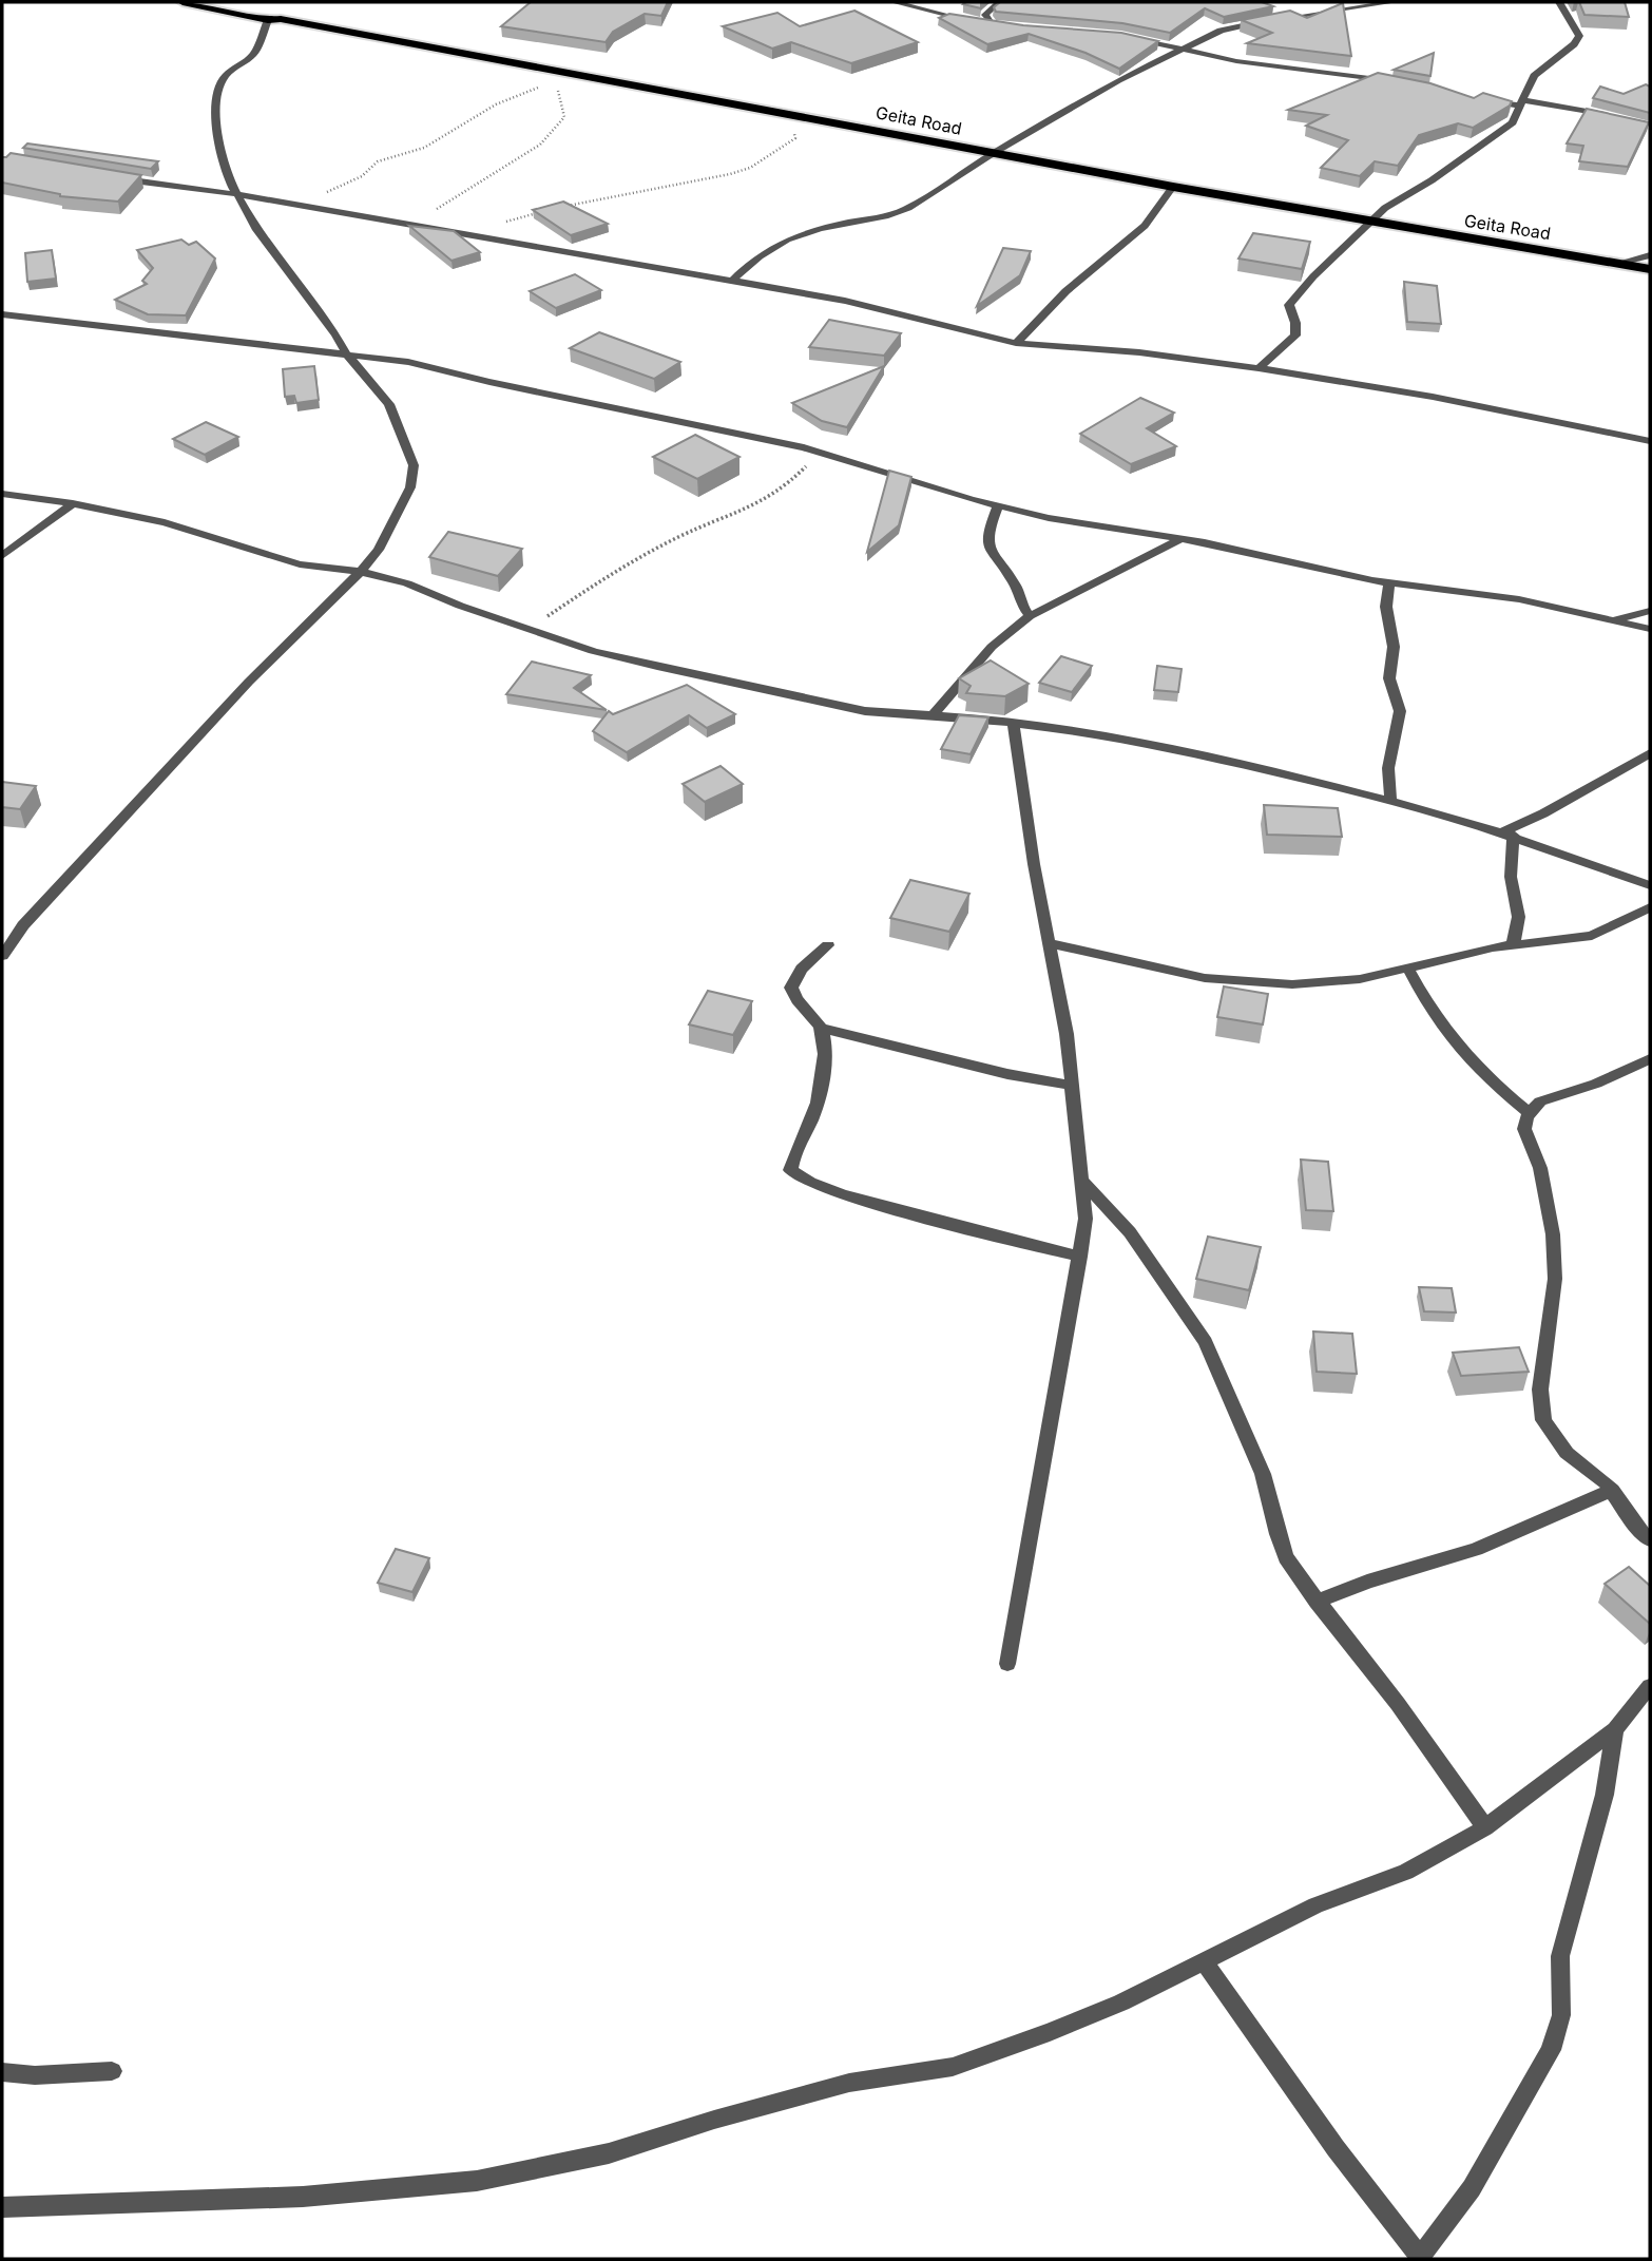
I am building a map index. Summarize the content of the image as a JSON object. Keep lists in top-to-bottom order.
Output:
{
  "streets": {
    "highway": ["Geita Road"]
  }
}
